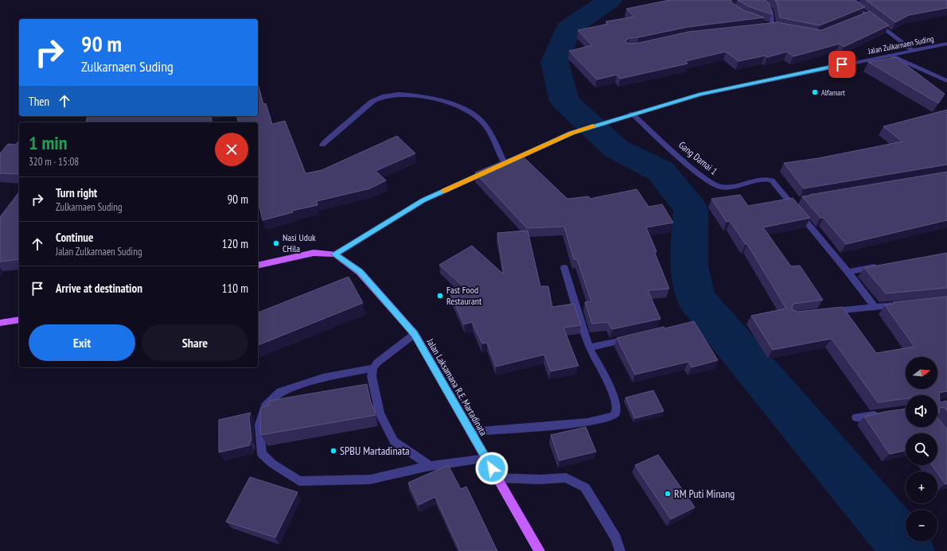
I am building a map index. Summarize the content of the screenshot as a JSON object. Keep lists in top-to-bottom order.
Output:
{
  "streets": {
    "main road": ["Jalan Laksamana R.E. Martadinata"],
    "street": ["Jalan Zulkarnaen Suding", "Gang Damai 1"]
  },
  "crossings": [
    ["Jalan Zulkarnaen Suding", "Gang Damai 1"],
    ["Jalan Zulkarnaen Suding", "Jalan Laksamana R.E. Martadinata"]
  ],
  "places": [
    "Alfamart",
    "Nasi Uduk CHila",
    "Fast Food Restaurant",
    "SPBU Martadinata",
    "RM Puti Minang"
  ],
  "north": "right",
  "page": {
    "turn": ["90 m", "Zulkarnaen Suding"],
    "then": "Then",
    "heading": ["1 min", "320 m · 15:08"],
    "list": [
      {
        "name": "Turn right",
        "note": "Zulkarnaen Suding",
        "value": "90 m"
      },
      {
        "name": "Continue",
        "note": "Jalan Zulkarnaen Suding",
        "value": "120 m"
      },
      {
        "name": "Arrive at destination",
        "value": "110 m"
      }
    ],
    "buttons": ["Exit", "Share"],
    "map_buttons": ["+", "−"]
  }
}
